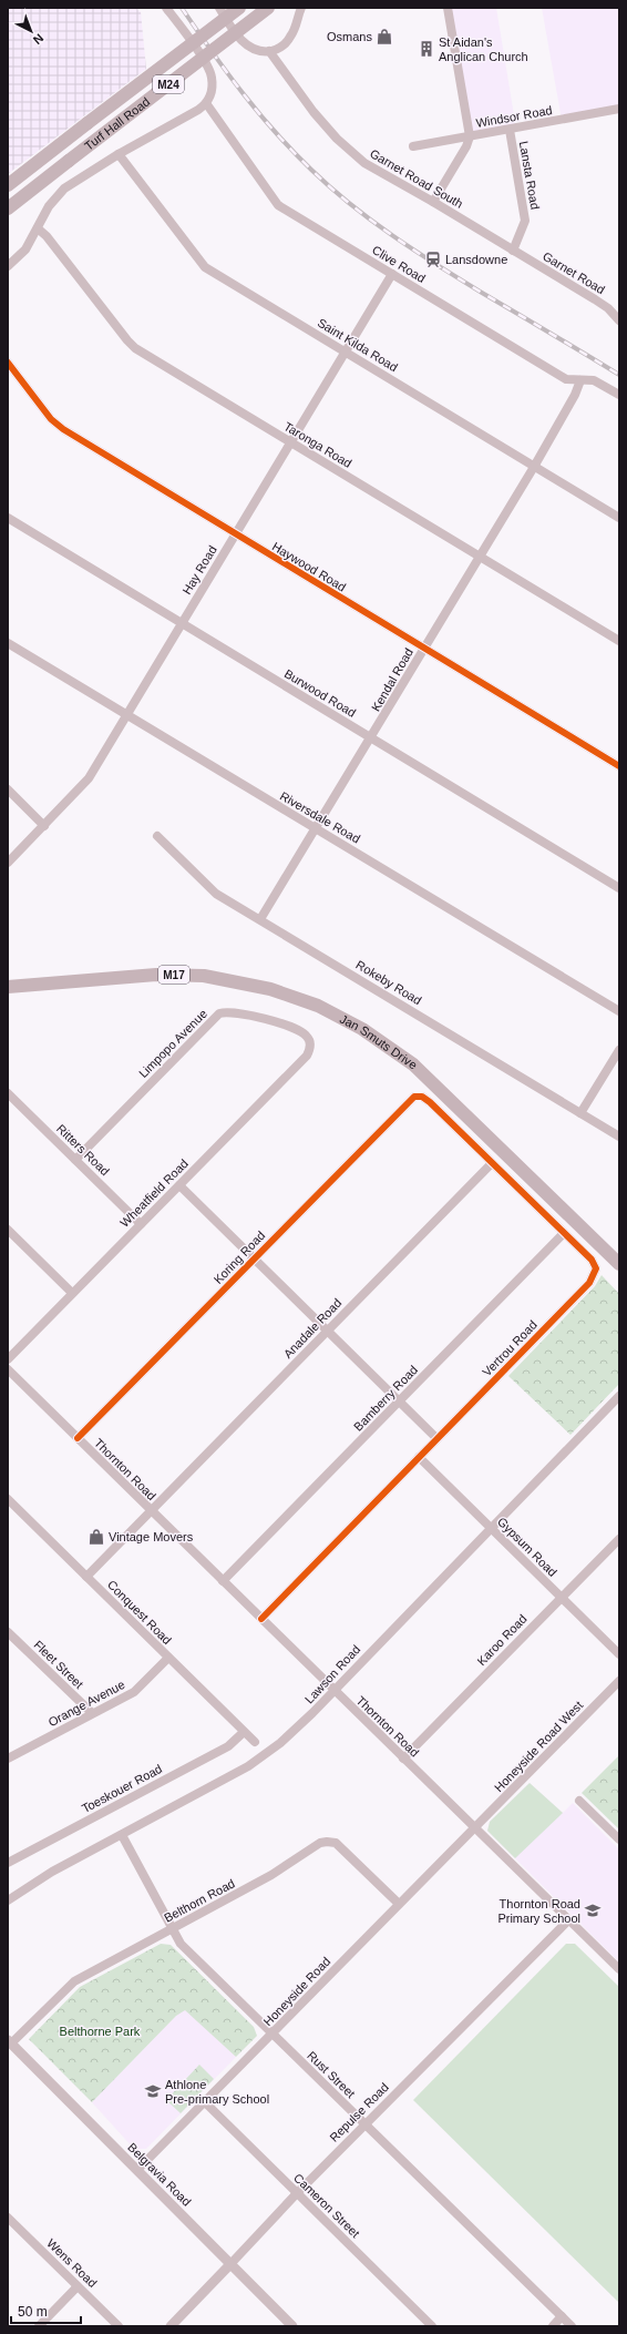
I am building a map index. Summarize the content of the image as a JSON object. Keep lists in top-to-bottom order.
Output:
{
  "streets": {
    "main road": [
      "M24",
      "Turf Hall Road",
      "M17",
      "Jan Smuts Drive"
    ],
    "street": [
      "Windsor Road",
      "Lansta Road",
      "Garnet Road South",
      "Clive Road",
      "Garnet Road",
      "Saint Kilda Road",
      "Taronga Road",
      "Haywood Road",
      "Hay Road",
      "Kendal Road",
      "Burwood Road",
      "Riversdale Road",
      "Rokeby Road",
      "Limpopo Avenue",
      "Ritters Road",
      "Wheatfield Road",
      "Koring Road",
      "Anadale Road",
      "Vertrou Road",
      "Bamberry Road",
      "Thornton Road",
      "Gypsum Road",
      "Conquest Road",
      "Karoo Road",
      "Fleet Street",
      "Lawson Road",
      "Orange Avenue",
      "Honeyside Road West",
      "Toeskouer Road",
      "Belthorn Road",
      "Honeyside Road",
      "Rust Street",
      "Repulse Road",
      "Belgravia Road",
      "Cameron Street",
      "Wens Road"
    ]
  },
  "crossings": [
    ["Windsor Road", "Lansta Road"],
    ["Turf Hall Road", "Clive Road"],
    ["Turf Hall Road", "Saint Kilda Road"],
    ["Turf Hall Road", "Taronga Road"],
    ["Lansta Road", "Garnet Road South"],
    ["Lansta Road", "Garnet Road"],
    ["Garnet Road South", "Garnet Road"],
    ["Clive Road", "Hay Road"],
    ["Clive Road", "Kendal Road"],
    ["Saint Kilda Road", "Hay Road"],
    ["Saint Kilda Road", "Kendal Road"],
    ["Taronga Road", "Hay Road"],
    ["Taronga Road", "Kendal Road"],
    ["Haywood Road", "Hay Road"],
    ["Haywood Road", "Kendal Road"],
    ["Hay Road", "Burwood Road"],
    ["Hay Road", "Riversdale Road"],
    ["Kendal Road", "Burwood Road"],
    ["Kendal Road", "Riversdale Road"],
    ["Kendal Road", "Rokeby Road"],
    ["Limpopo Avenue", "Ritters Road"],
    ["Limpopo Avenue", "Wheatfield Road"],
    ["Ritters Road", "Wheatfield Road"],
    ["Koring Road", "Vertrou Road"],
    ["Koring Road", "Thornton Road"],
    ["Anadale Road", "Vertrou Road"],
    ["Anadale Road", "Thornton Road"],
    ["Anadale Road", "Conquest Road"],
    ["Vertrou Road", "Bamberry Road"],
    ["Vertrou Road", "Thornton Road"],
    ["Vertrou Road", "Gypsum Road"],
    ["Bamberry Road", "Thornton Road"],
    ["Thornton Road", "Karoo Road"],
    ["Thornton Road", "Lawson Road"],
    ["Thornton Road", "Honeyside Road West"],
    ["Thornton Road", "Honeyside Road"],
    ["Thornton Road", "Repulse Road"],
    ["Gypsum Road", "Karoo Road"],
    ["Gypsum Road", "Lawson Road"],
    ["Conquest Road", "Orange Avenue"],
    ["Conquest Road", "Toeskouer Road"],
    ["Fleet Street", "Orange Avenue"],
    ["Lawson Road", "Rust Street"],
    ["Honeyside Road West", "Honeyside Road"],
    ["Belthorn Road", "Honeyside Road"],
    ["Belthorn Road", "Rust Street"],
    ["Belthorn Road", "Belgravia Road"],
    ["Honeyside Road", "Rust Street"],
    ["Honeyside Road", "Belgravia Road"],
    ["Honeyside Road", "Cameron Street"],
    ["Rust Street", "Repulse Road"],
    ["Repulse Road", "Belgravia Road"],
    ["Repulse Road", "Cameron Street"]
  ],
  "parks": ["Belthorne Park"],
  "places": {
    "shop": ["Osmans", "Vintage Movers"],
    "building": ["St Aidan's Anglican Church"],
    "station": ["Lansdowne"],
    "school or university": ["Thornton Road Primary School", "Athlone Pre-primary School"]
  },
  "scale_bar": "50 m",
  "north": "bottom right"
}
